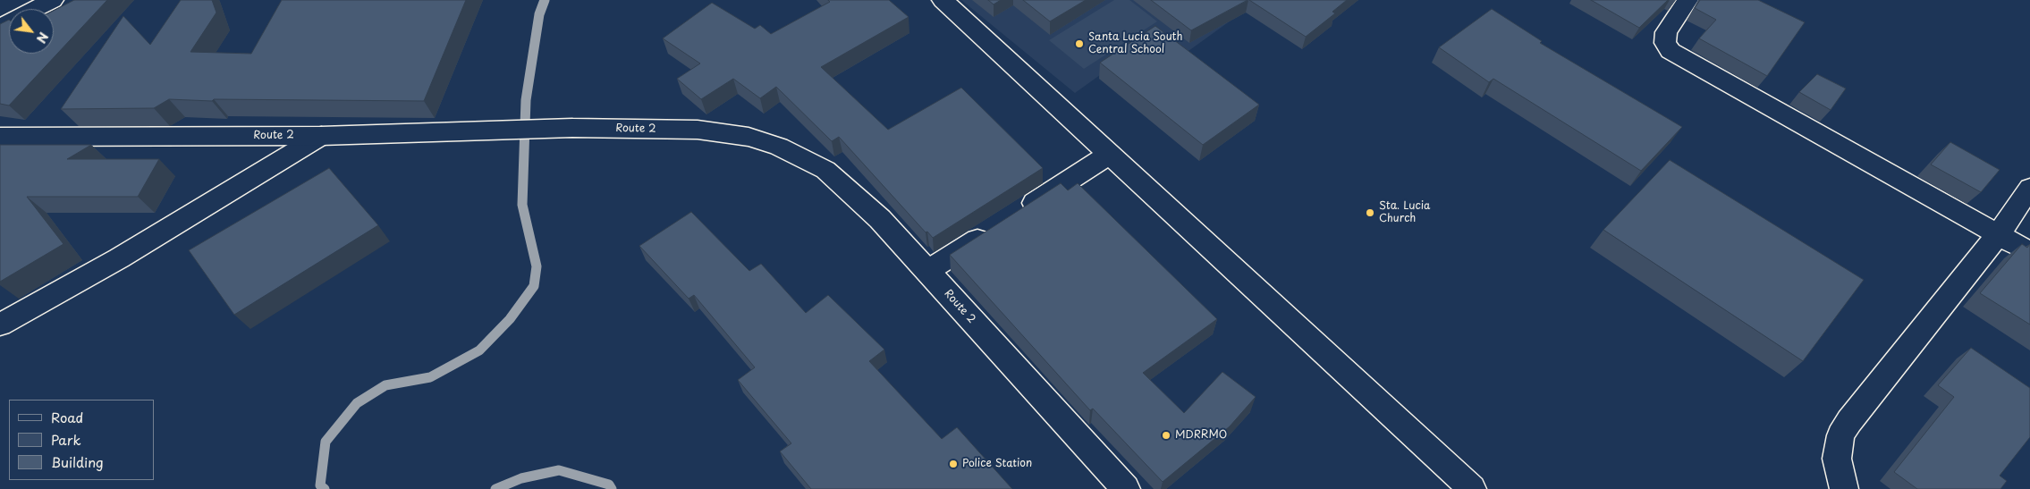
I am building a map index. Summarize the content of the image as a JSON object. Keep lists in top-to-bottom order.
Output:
{
  "streets": {
    "main road": ["Route 2"]
  },
  "places": [
    "Santa Lucia South Central School",
    "Sta. Lucia Church",
    "MDRRMO",
    "Police Station"
  ],
  "legend": ["Road", "Park", "Building"],
  "north": "bottom right"
}
